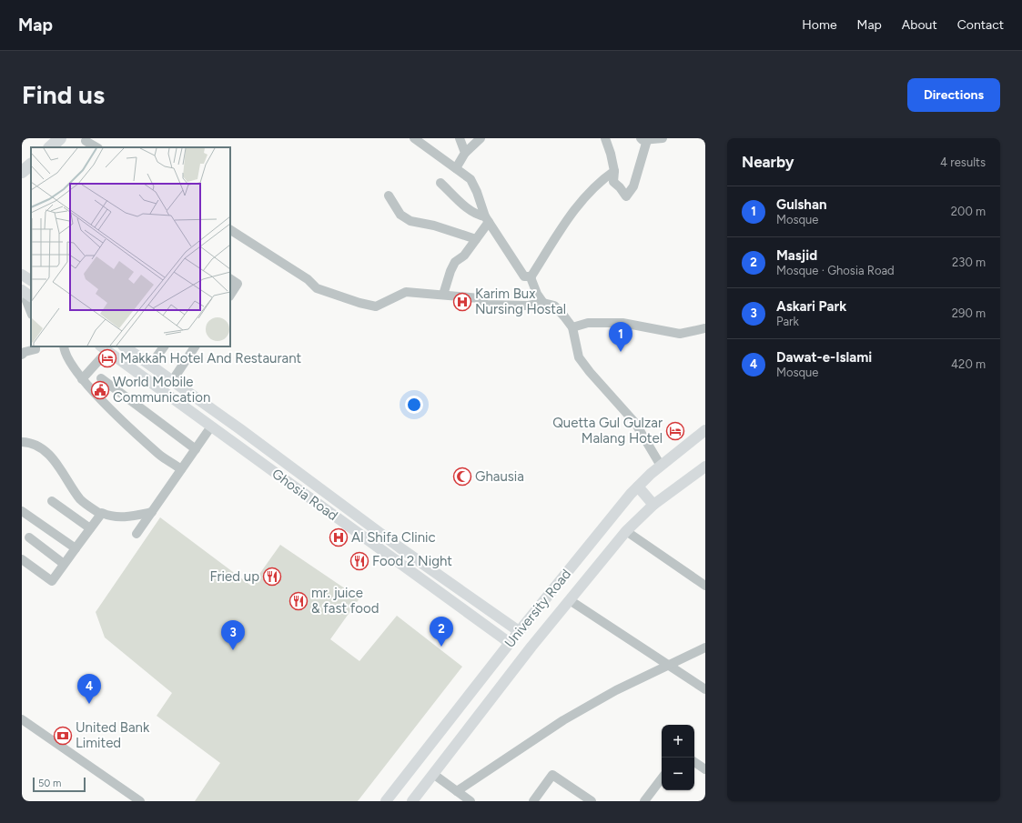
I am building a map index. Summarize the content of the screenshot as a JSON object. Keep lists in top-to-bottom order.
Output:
{
  "streets": {
    "main road": ["Ghosia Road", "University Road"]
  },
  "crossings": [
    ["Ghosia Road", "University Road"]
  ],
  "places": {
    "hospital": ["Karim Bux Nursing Hostal", "Al Shifa Clinic"],
    "hotel": ["Makkah Hotel And Restaurant", "Quetta Gul Gulzar Malang Hotel"],
    "public building": ["World Mobile Communication"],
    "mosque": ["Ghausia"],
    "restaurant": ["Food 2 Night", "Fried up", "mr. juice & fast food"],
    "bank": ["United Bank Limited"]
  },
  "scale_bar": "50 m",
  "page": {
    "header": "Map",
    "nav": [
      "Home",
      "Map",
      "About",
      "Contact"
    ],
    "buttons": "Directions",
    "title": "Find us",
    "heading": ["Nearby", "4 results"],
    "list": [
      {
        "mark": "1",
        "name": "Gulshan",
        "note": "Mosque",
        "value": "200 m"
      },
      {
        "mark": "2",
        "name": "Masjid",
        "note": "Mosque · Ghosia Road",
        "value": "230 m"
      },
      {
        "mark": "3",
        "name": "Askari Park",
        "note": "Park",
        "value": "290 m"
      },
      {
        "mark": "4",
        "name": "Dawat-e-Islami",
        "note": "Mosque",
        "value": "420 m"
      }
    ],
    "pins": [
      "1",
      "2",
      "3",
      "4"
    ],
    "map_buttons": ["+", "−"],
    "scale": "50 m"
  }
}
